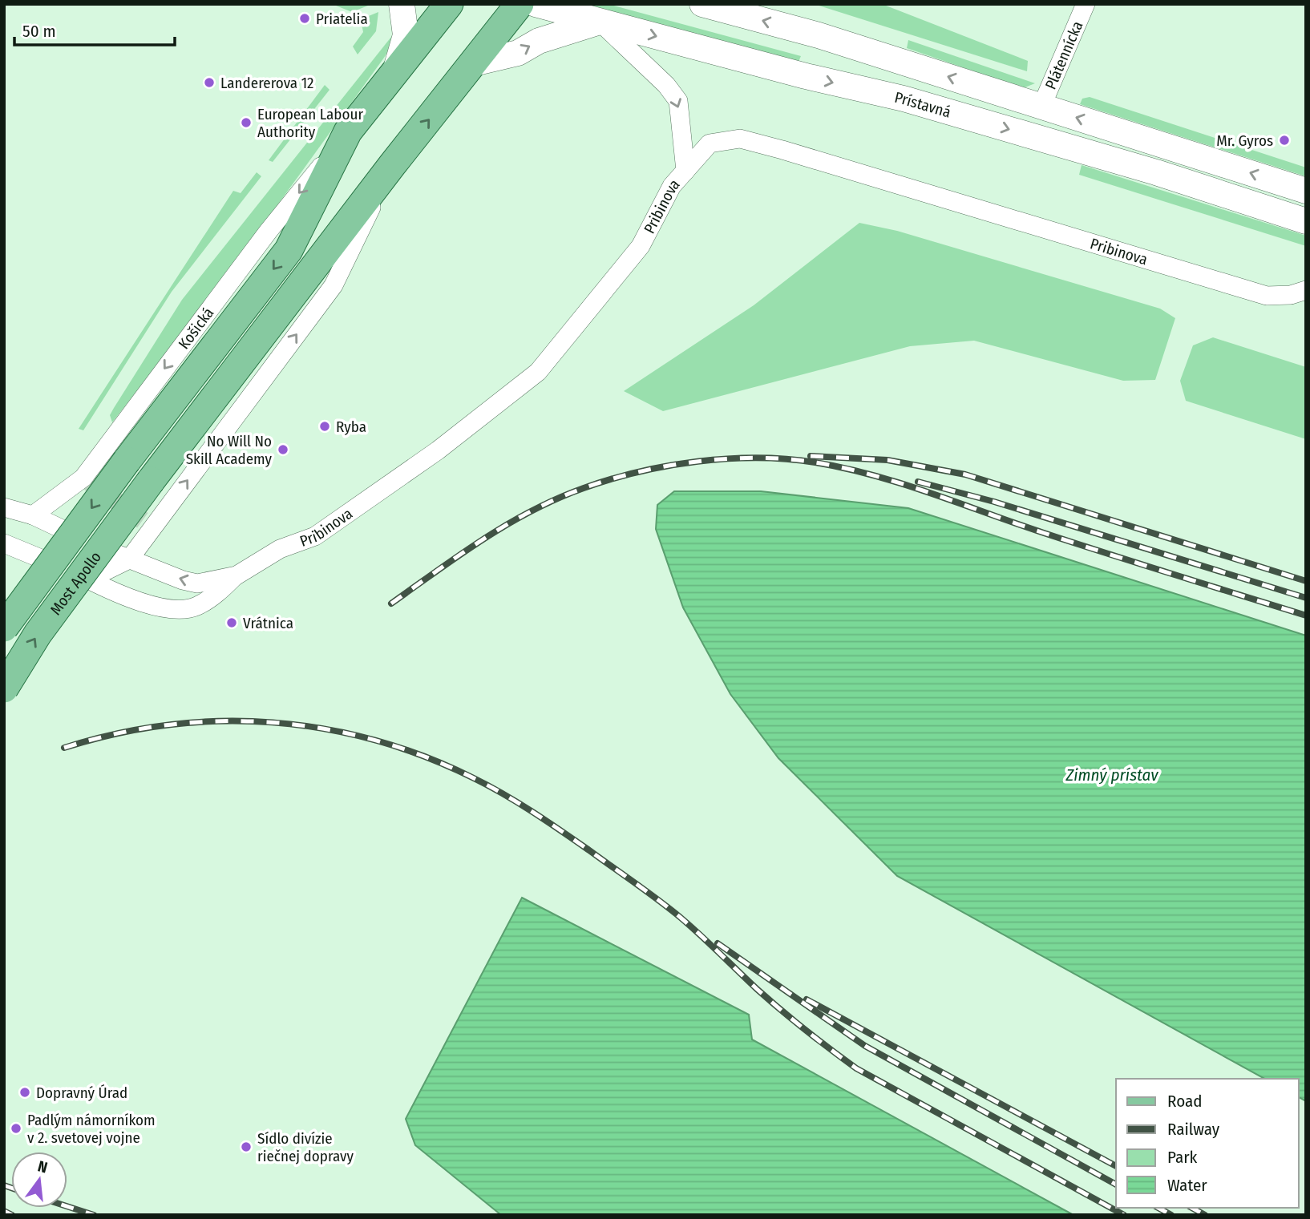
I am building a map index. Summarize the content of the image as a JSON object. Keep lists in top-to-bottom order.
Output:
{
  "streets": {
    "main road": ["Prístavná", "Košická", "Most Apollo"],
    "street": ["Plátennícka", "Pribinova"]
  },
  "crossings": [
    ["Košická", "Most Apollo"]
  ],
  "one_way": ["Košická"],
  "water": ["Zimný prístav"],
  "places": [
    "Priatelia",
    "Landererova 12",
    "European Labour Authority",
    "Mr. Gyros",
    "Ryba",
    "No Will No Skill Academy",
    "Vrátnica",
    "Dopravný Úrad",
    "Padlým námorníkom v 2. svetovej vojne",
    "Sídlo divízie riečnej dopravy"
  ],
  "legend": [
    "Road",
    "Railway",
    "Park",
    "Water"
  ],
  "scale_bar": "50 m",
  "north": "top"
}
